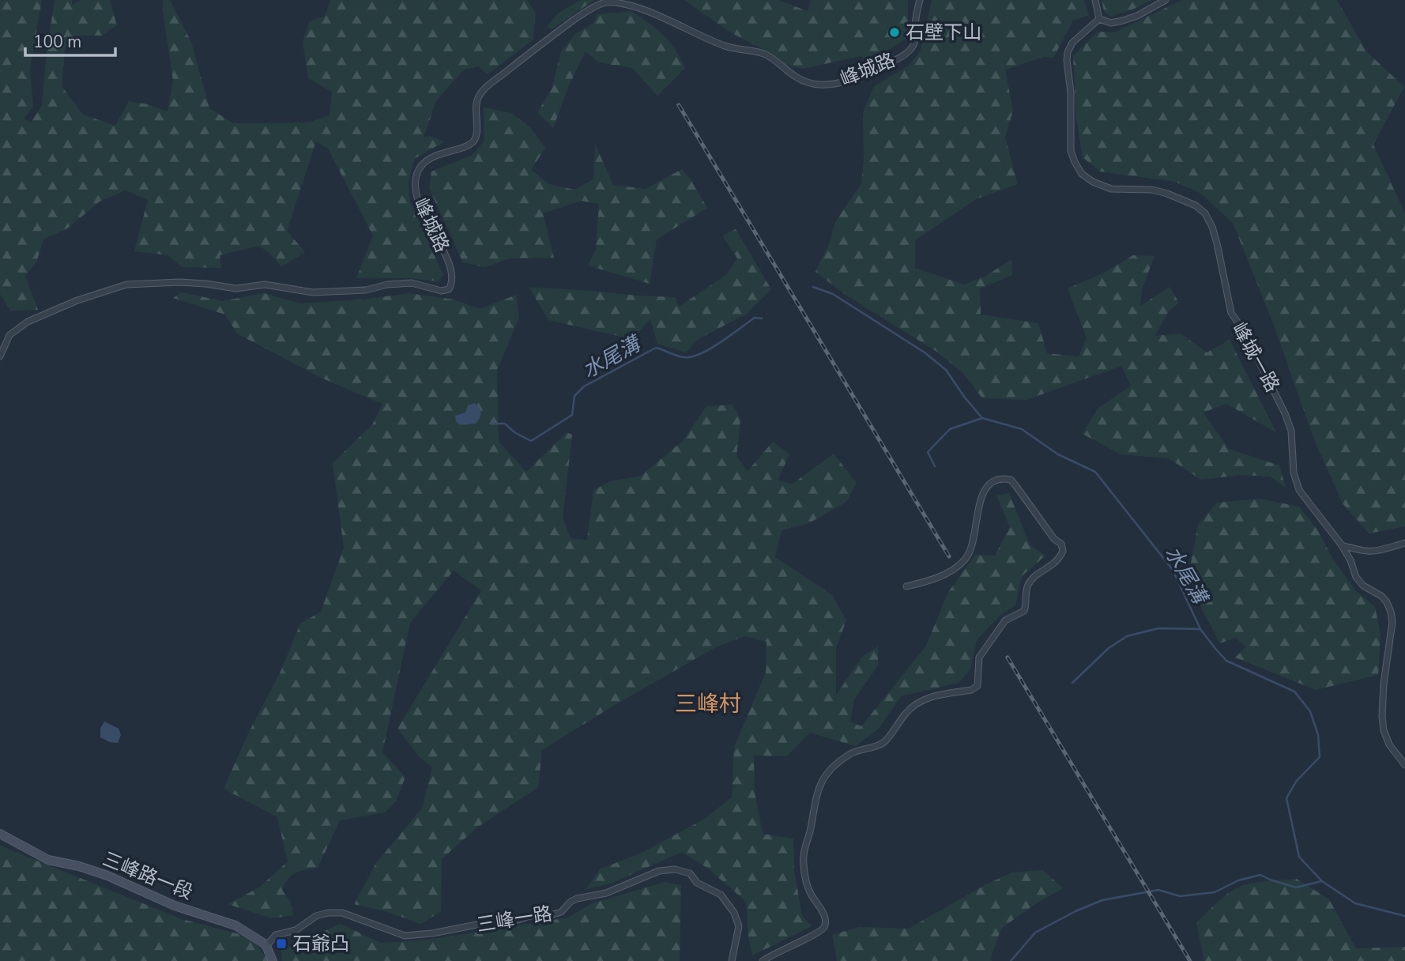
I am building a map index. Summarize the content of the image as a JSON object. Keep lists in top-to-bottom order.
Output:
{
  "streets": {
    "street": [
      "峰城路",
      "峰城一路",
      "三峰路一段",
      "三峰一路"
    ]
  },
  "crossings": [
    ["三峰路一段", "三峰一路"]
  ],
  "districts": ["三峰村"],
  "water": ["水尾溝"],
  "places": {
    "other": ["石壁下山"],
    "transit": ["石爺凸"]
  },
  "scale_bar": "100 m"
}
